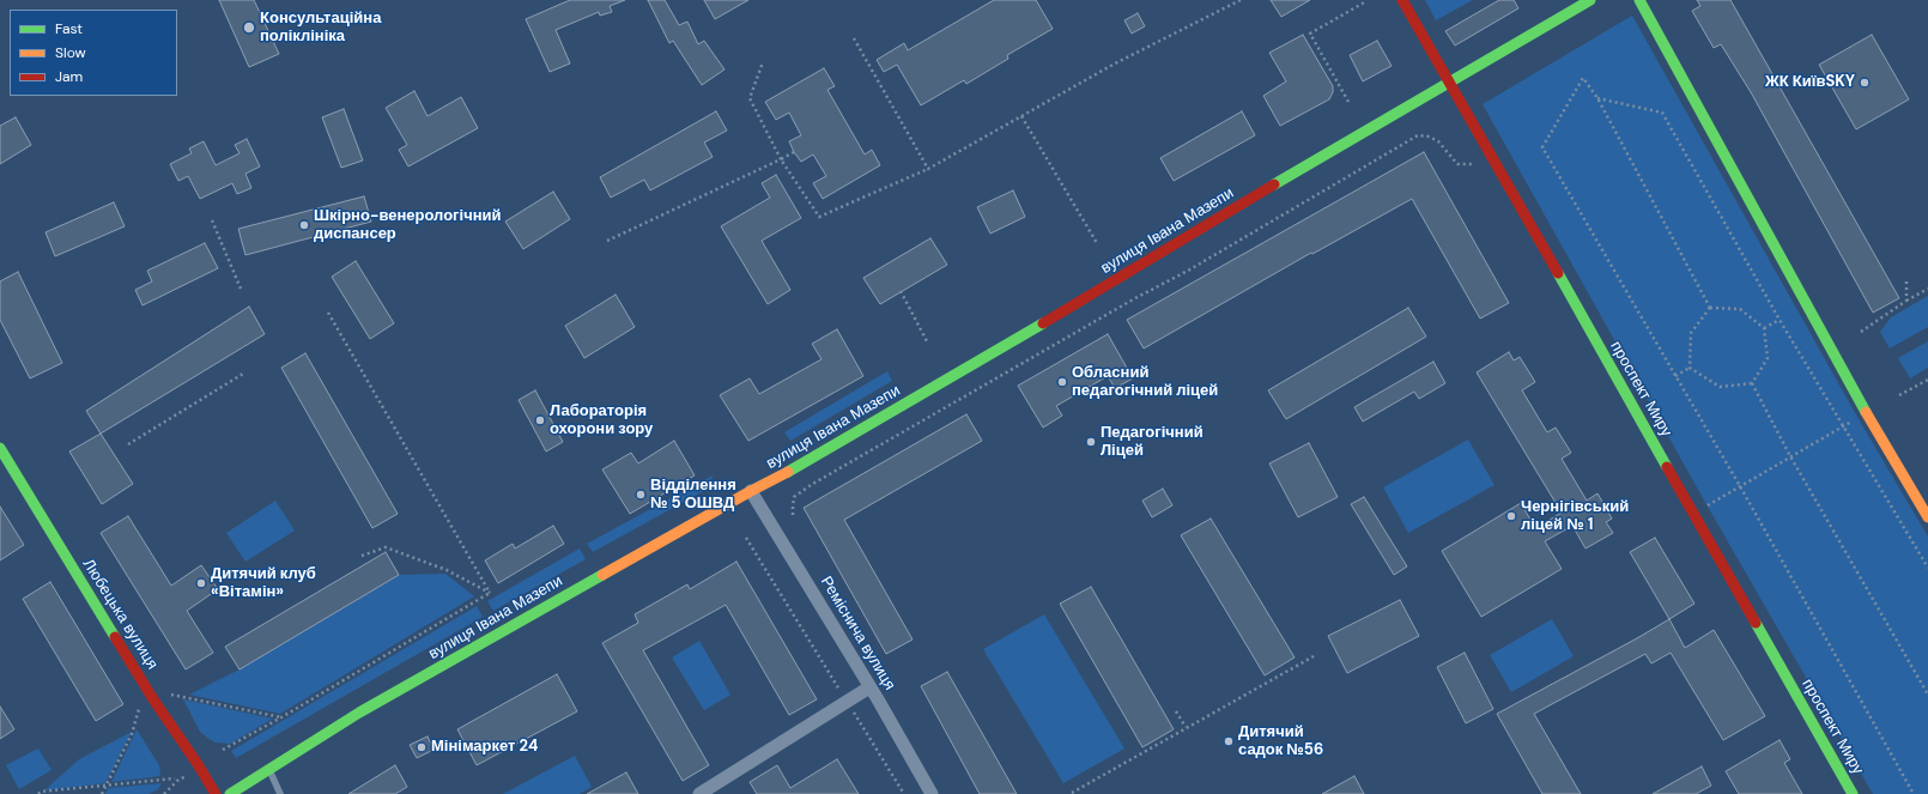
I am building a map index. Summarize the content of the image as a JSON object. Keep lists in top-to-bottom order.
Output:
{
  "streets": {
    "main road": ["вулиця Івана Мазепи", "проспект Миру", "Любецька вулиця"],
    "street": ["Реміснича вулиця"]
  },
  "crossings": [
    ["вулиця Івана Мазепи", "проспект Миру"],
    ["вулиця Івана Мазепи", "Реміснича вулиця"]
  ],
  "places": [
    "Консультаційна поліклініка",
    "ЖК КиївSKY",
    "Шкірно-венерологічний диспансер",
    "Обласний педагогічний ліцей",
    "Лабораторія охорони зору",
    "Педагогічний Ліцей",
    "Відділення № 5 ОШВД",
    "Чернігівський ліцей № 1",
    "Дитячий клуб «Вітамін»",
    "Дитячий садок №56",
    "Мінімаркет 24"
  ],
  "legend": ["Fast", "Slow", "Jam"]
}
